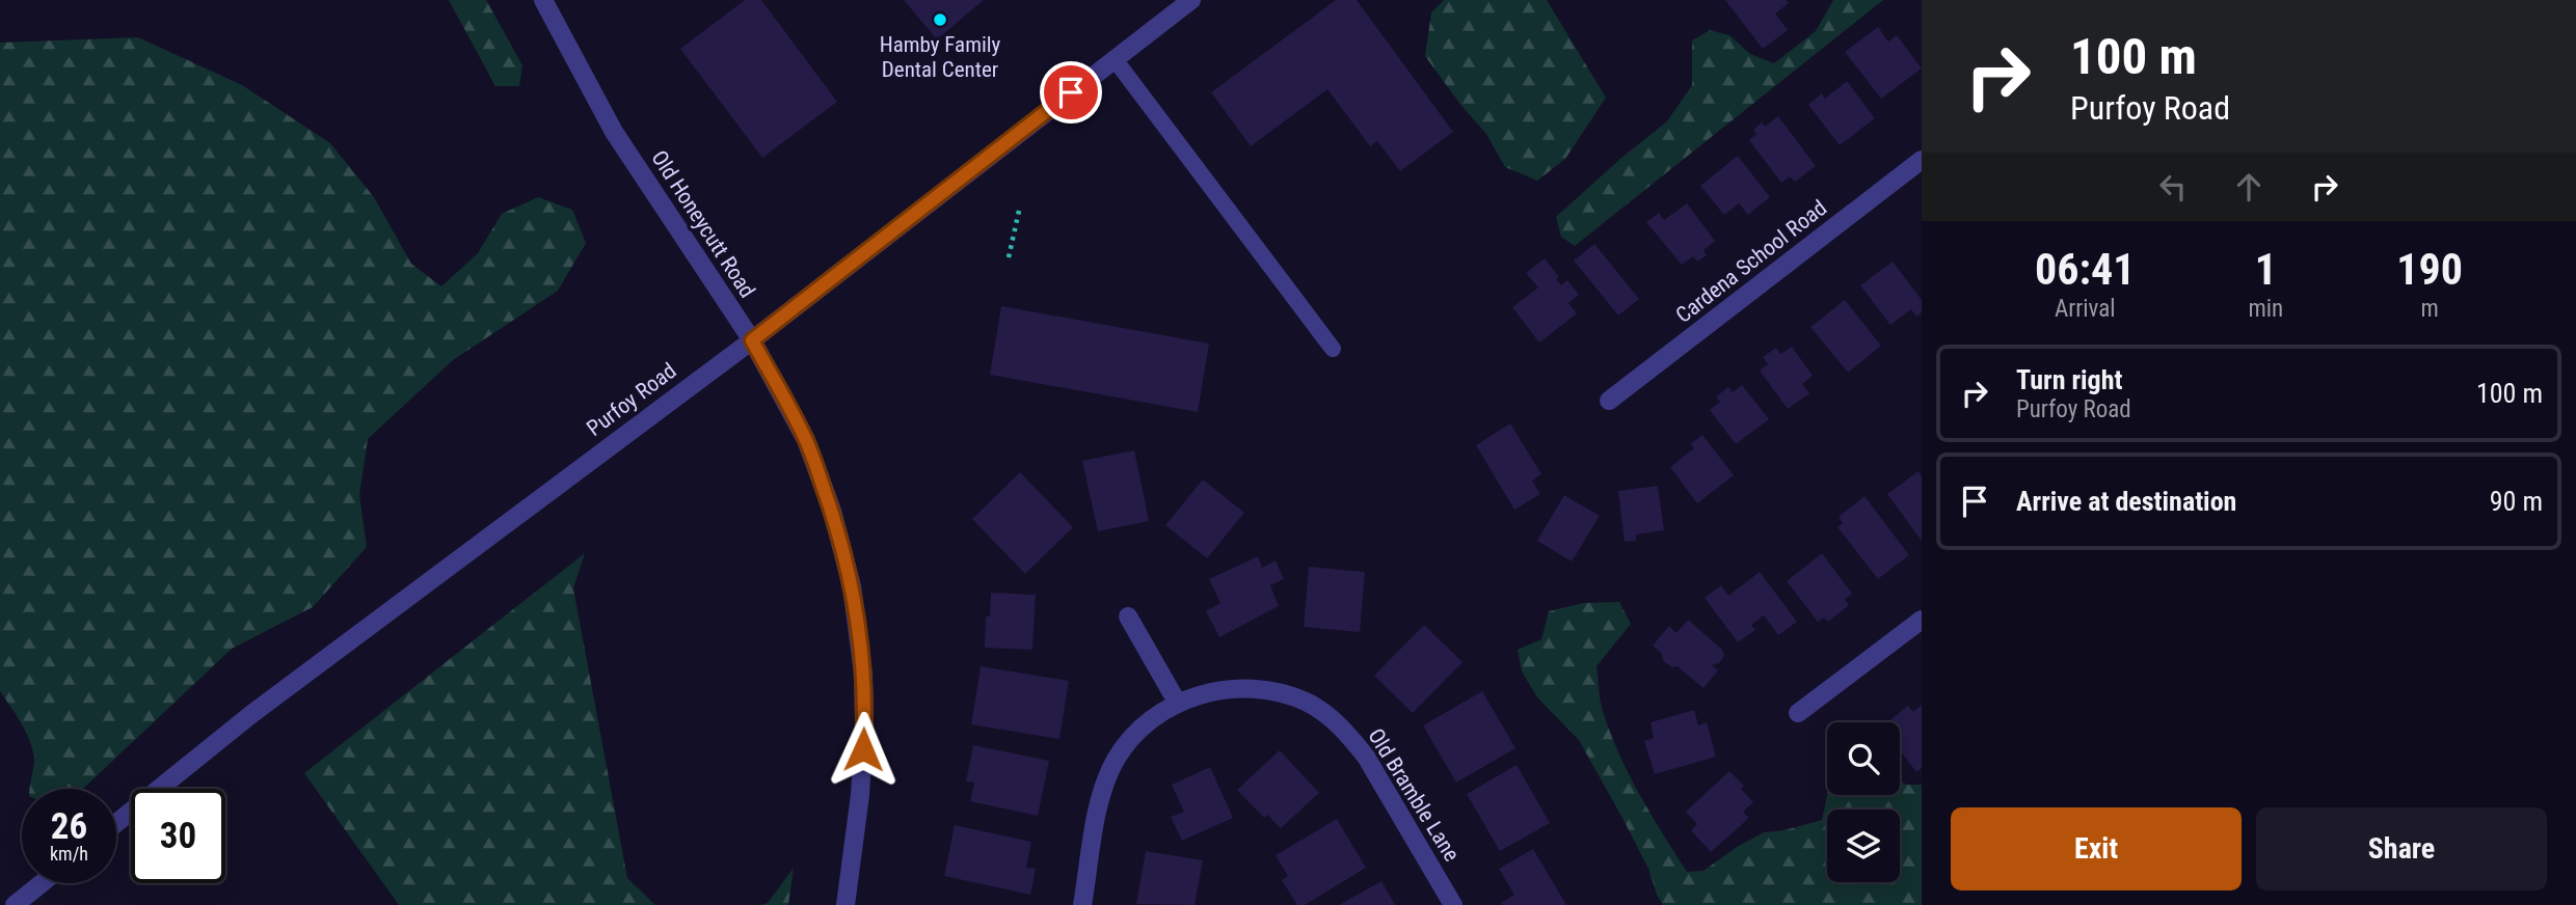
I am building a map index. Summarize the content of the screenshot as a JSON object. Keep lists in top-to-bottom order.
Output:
{
  "streets": {
    "street": [
      "Old Honeycutt Road",
      "Cardena School Road",
      "Purfoy Road",
      "Old Bramble Lane"
    ]
  },
  "crossings": [
    ["Old Honeycutt Road", "Purfoy Road"]
  ],
  "places": ["Hamby Family Dental Center"],
  "page": {
    "turn": ["100 m", "Purfoy Road"],
    "eta": [
      "06:41",
      "Arrival",
      "1",
      "min",
      "190",
      "m"
    ],
    "list": [
      {
        "name": "Turn right",
        "note": "Purfoy Road",
        "value": "100 m"
      },
      {
        "name": "Arrive at destination",
        "value": "90 m"
      }
    ],
    "speed": "26 km/h",
    "limit": "30",
    "buttons": ["Exit", "Share"]
  }
}
